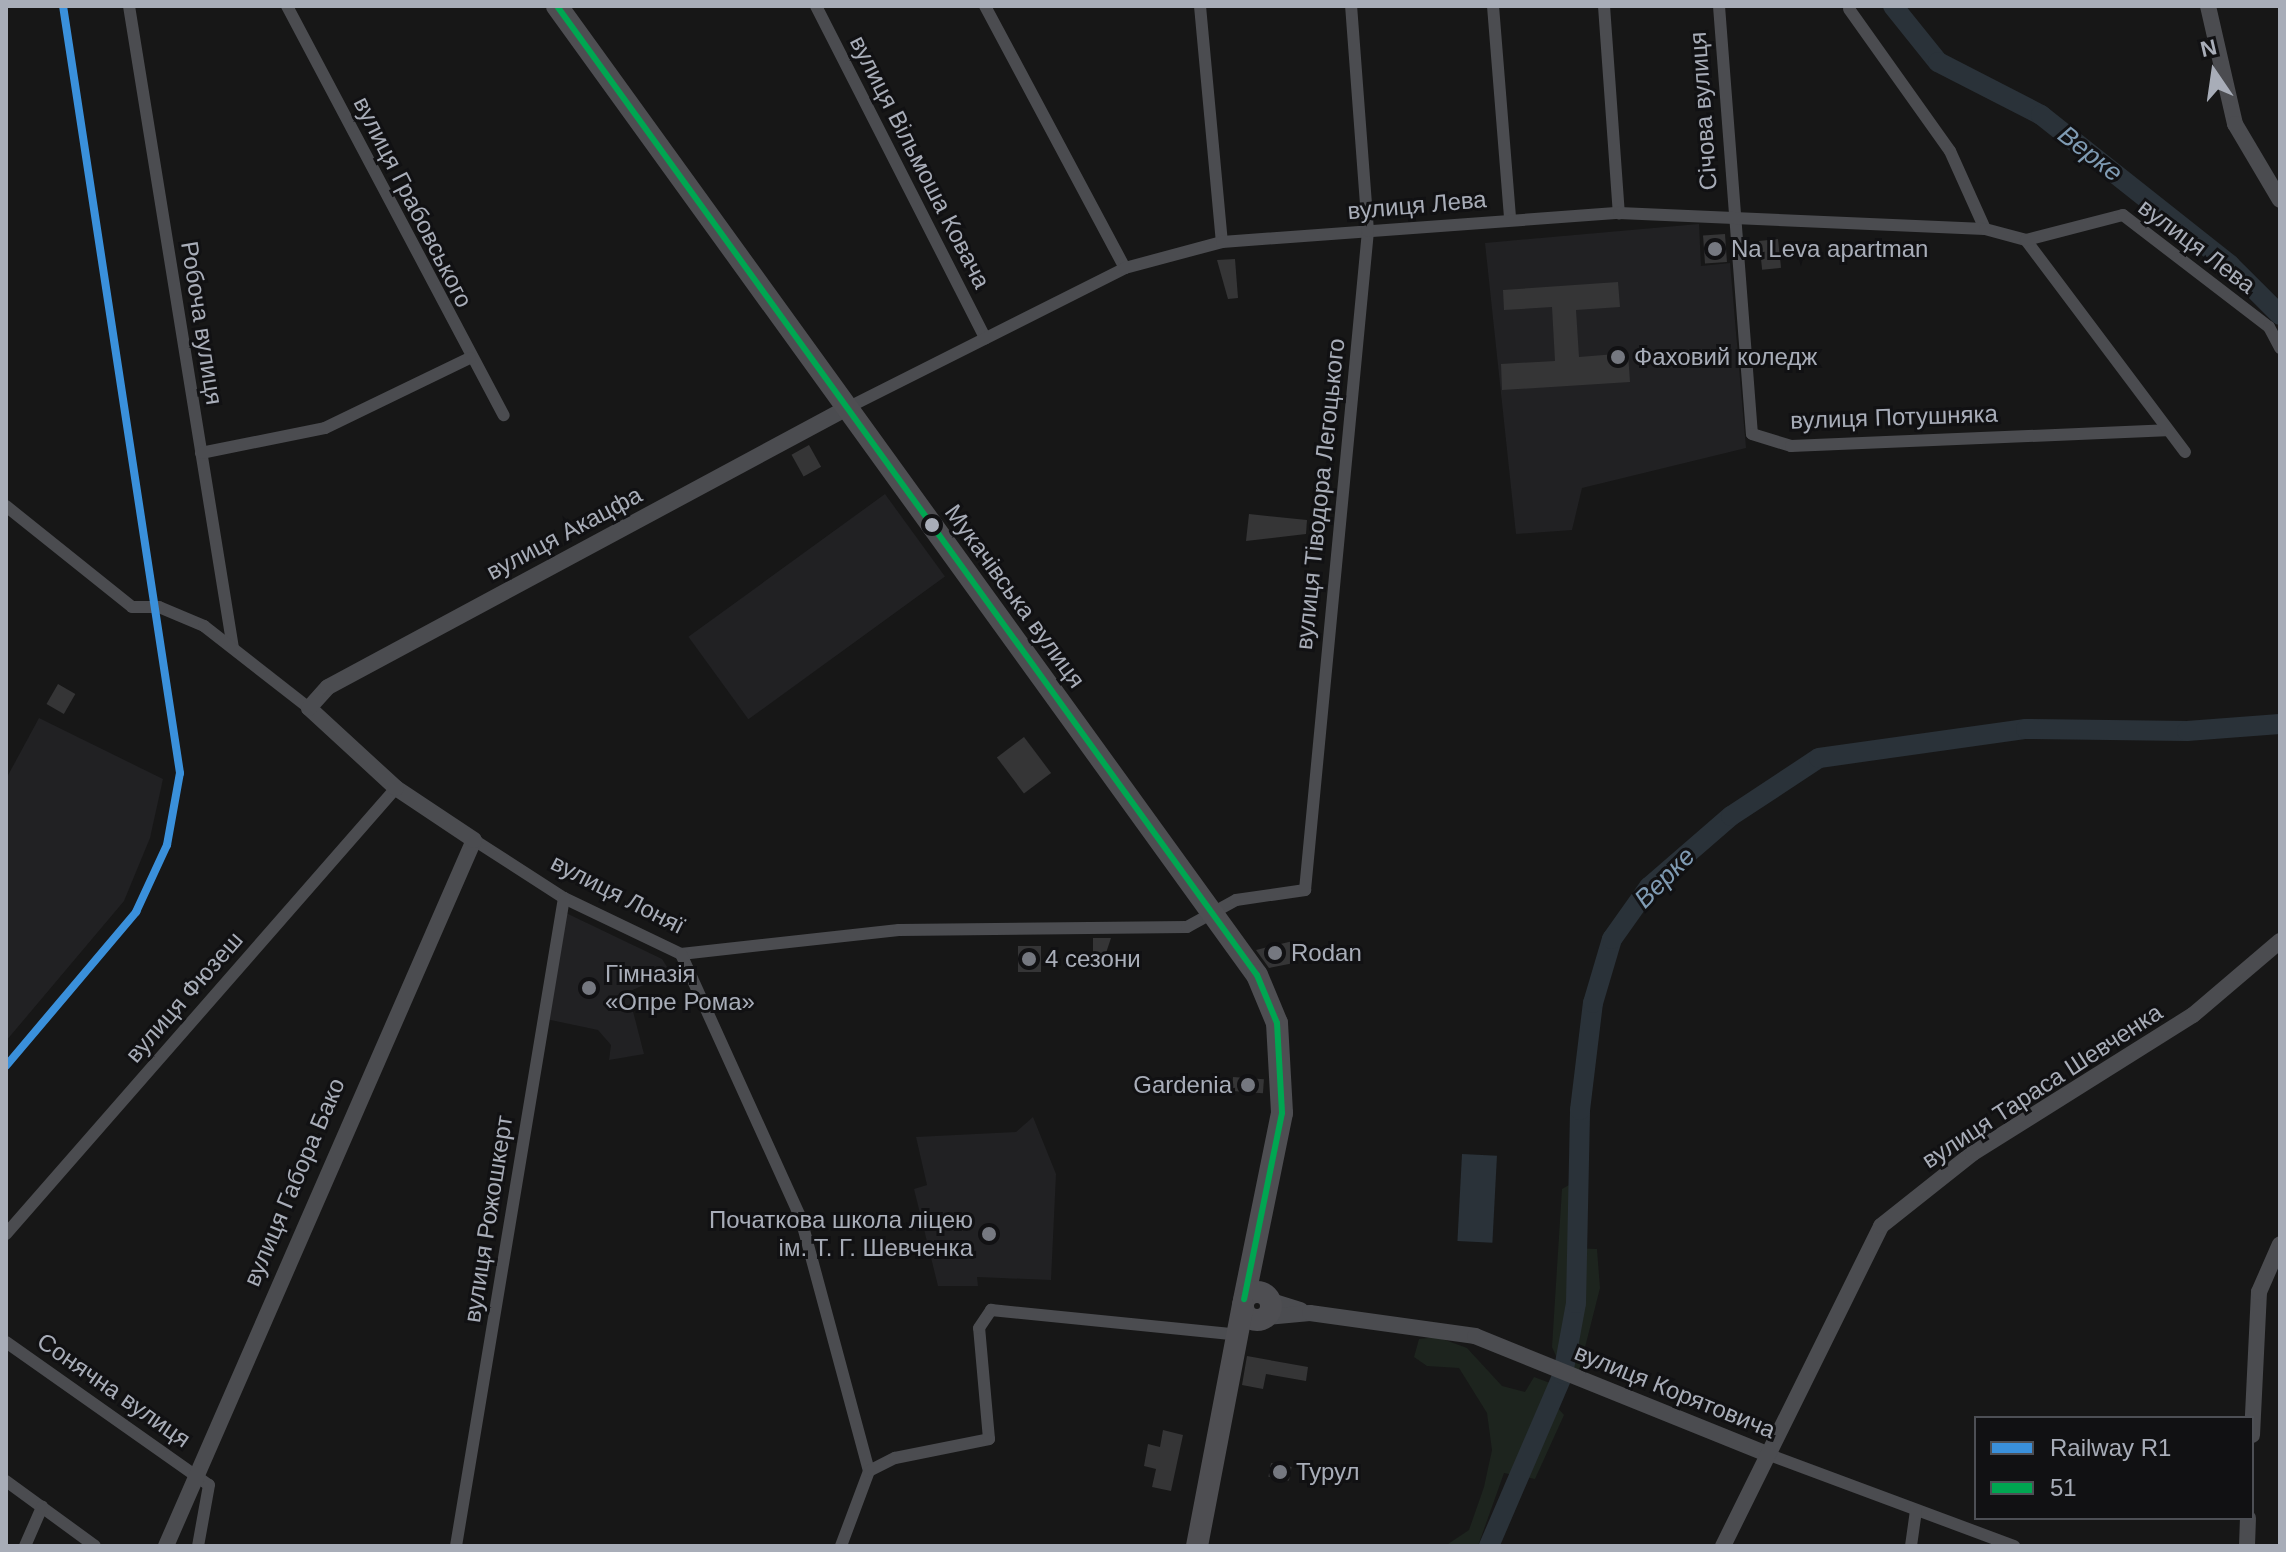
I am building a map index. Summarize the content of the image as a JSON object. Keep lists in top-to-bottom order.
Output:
{
  "streets": {
    "highway": ["Мукачівська вулиця"],
    "street": [
      "Січова вулиця",
      "вулиця Вільмоша Ковача",
      "вулиця Грабовського",
      "вулиця Лева",
      "Робоча вулиця",
      "вулиця Потушняка",
      "вулиця Тіводора Легоцького",
      "вулиця Акацфа",
      "вулиця Лоняї",
      "вулиця Фюзеш",
      "вулиця Тараса Шевченка",
      "вулиця Габора Бако",
      "вулиця Рожошкерт",
      "Сонячна вулиця",
      "вулиця Корятовича"
    ]
  },
  "crossings": [
    ["Січова вулиця", "вулиця Лева"],
    ["Січова вулиця", "вулиця Потушняка"],
    ["вулиця Вільмоша Ковача", "вулиця Лева"],
    ["вулиця Лева", "вулиця Потушняка"],
    ["вулиця Лева", "вулиця Тіводора Легоцького"],
    ["вулиця Лева", "вулиця Акацфа"],
    ["вулиця Лева", "Мукачівська вулиця"],
    ["Робоча вулиця", "вулиця Лоняї"],
    ["вулиця Тіводора Легоцького", "Мукачівська вулиця"],
    ["вулиця Тіводора Легоцького", "вулиця Лоняї"],
    ["вулиця Акацфа", "Мукачівська вулиця"],
    ["вулиця Акацфа", "вулиця Лоняї"],
    ["Мукачівська вулиця", "вулиця Лоняї"],
    ["Мукачівська вулиця", "вулиця Корятовича"],
    ["вулиця Лоняї", "вулиця Фюзеш"],
    ["вулиця Лоняї", "вулиця Габора Бако"],
    ["вулиця Лоняї", "вулиця Рожошкерт"],
    ["вулиця Тараса Шевченка", "вулиця Корятовича"],
    ["вулиця Габора Бако", "Сонячна вулиця"]
  ],
  "water": ["Верке"],
  "places": [
    "Na Leva apartman",
    "Фаховий коледж",
    "Rodan",
    "4 сезони",
    "Гімназія «Опре Рома»",
    "Gardenia",
    "Початкова школа ліцею ім. Т. Г. Шевченка",
    "Турул"
  ],
  "lines": ["rail line R1", "transit line 51"],
  "legend": ["Railway R1", "51"],
  "north": "top"
}
